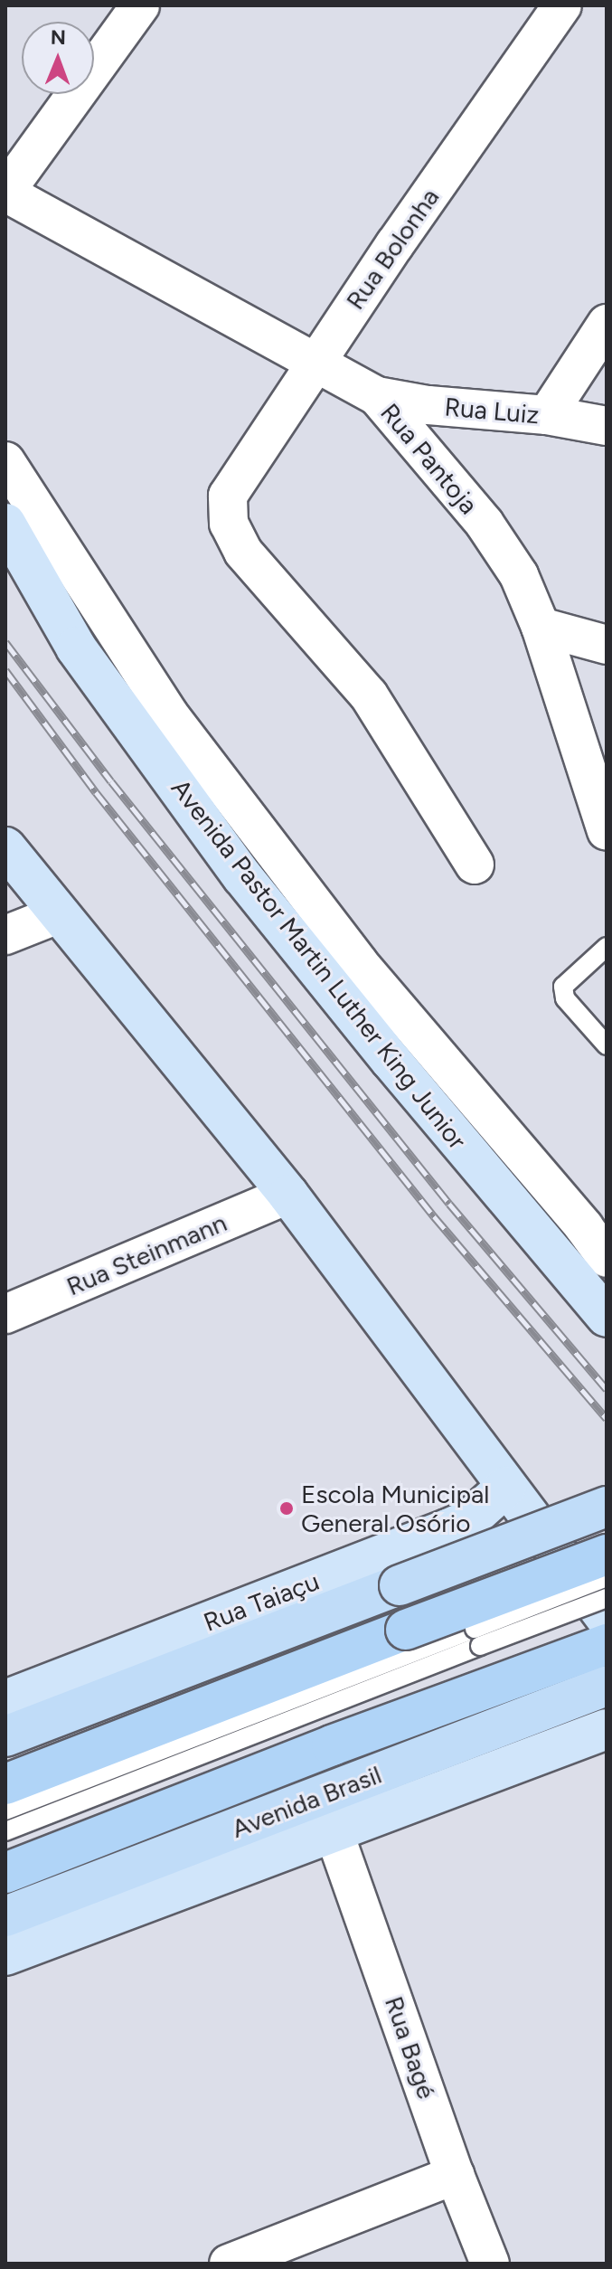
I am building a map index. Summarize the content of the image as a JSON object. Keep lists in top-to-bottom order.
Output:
{
  "streets": {
    "highway": ["Avenida Brasil"],
    "main road": ["Avenida Pastor Martin Luther King Junior", "Rua Taiaçu"],
    "street": [
      "Rua Bolonha",
      "Rua Luiz",
      "Rua Pantoja",
      "Rua Steinmann",
      "Rua Bagé"
    ]
  },
  "crossings": [
    ["Rua Bolonha", "Rua Pantoja"],
    ["Rua Luiz", "Rua Pantoja"],
    ["Avenida Brasil", "Rua Bagé"]
  ],
  "places": ["Escola Municipal General Osório"],
  "north": "top"
}
